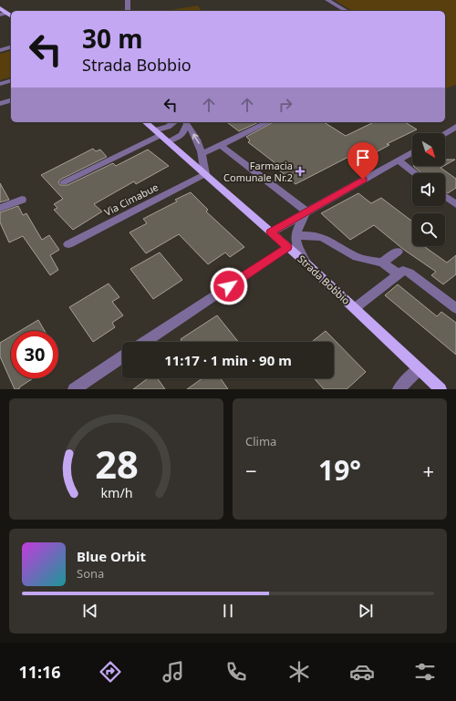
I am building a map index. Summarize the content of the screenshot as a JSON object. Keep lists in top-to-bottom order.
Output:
{
  "streets": {
    "main road": ["Strada Bobbio"],
    "street": ["Via Cimabue"]
  },
  "crossings": [
    ["Via Cimabue", "Strada Bobbio"]
  ],
  "places": {
    "health": ["Farmacia Comunale Nr.2"]
  },
  "north": "bottom right",
  "page": {
    "turn": ["30 m", "Strada Bobbio"],
    "limit": "30",
    "trip": "11:17 · 1 min · 90 m",
    "tile": "Clima",
    "heat": ["−", "19°", "+"],
    "song": ["Blue Orbit", "Sona"],
    "tabs": "11:16",
    "gauge": ["28", "km/h"]
  }
}
